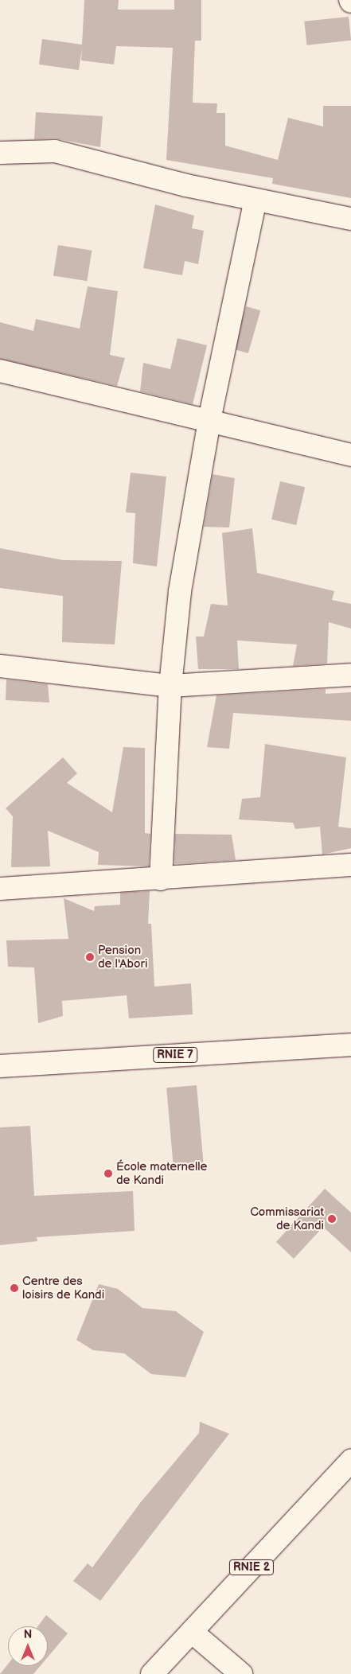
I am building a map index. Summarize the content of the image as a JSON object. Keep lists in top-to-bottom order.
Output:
{
  "streets": {
    "street": ["RNIE 7", "RNIE 2"]
  },
  "places": [
    "Pension de l'Abori",
    "École maternelle de Kandi",
    "Commissariat de Kandi",
    "Centre des loisirs de Kandi"
  ],
  "north": "top"
}
